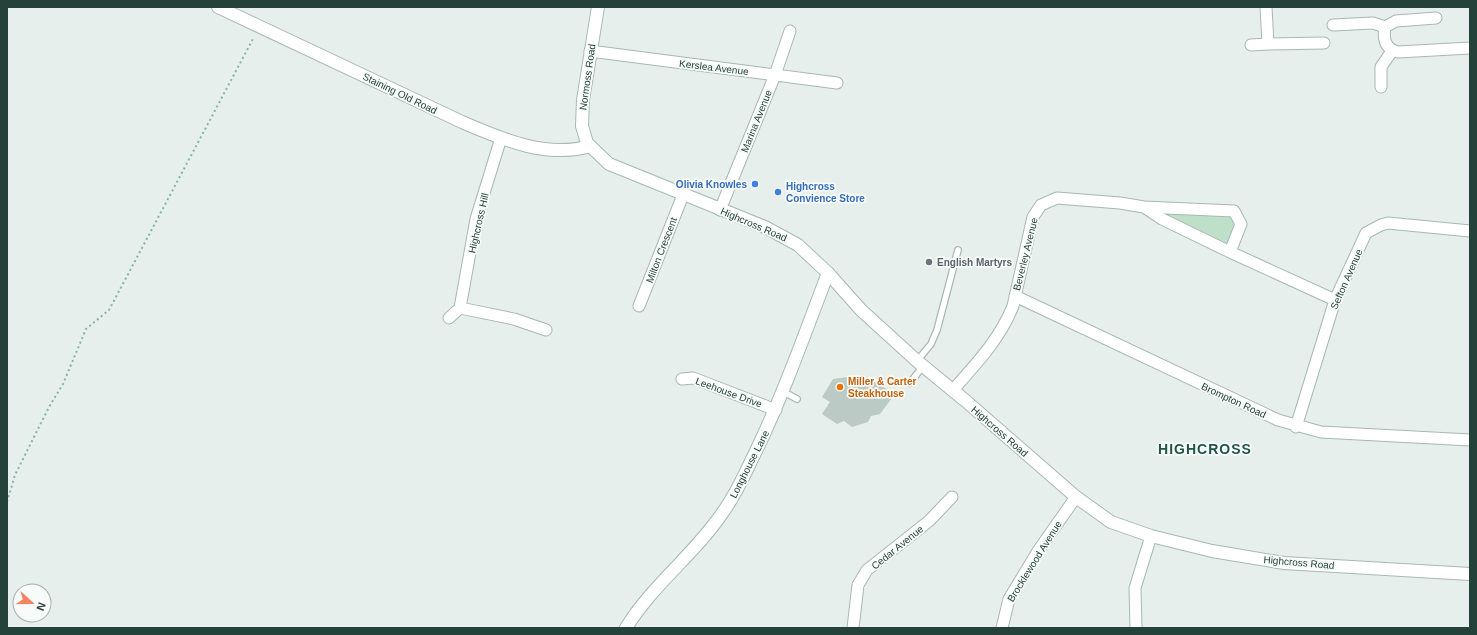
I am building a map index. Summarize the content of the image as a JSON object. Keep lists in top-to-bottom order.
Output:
{
  "streets": {
    "street": [
      "Kerslea Avenue",
      "Normoss Road",
      "Staining Old Road",
      "Marina Avenue",
      "Highcross Hill",
      "Highcross Road",
      "Milton Crescent",
      "Beverley Avenue",
      "Sefton Avenue",
      "Leehouse Drive",
      "Brompton Road",
      "Longhouse Lane",
      "Cedar Avenue",
      "Brocklewood Avenue"
    ]
  },
  "crossings": [
    ["Kerslea Avenue", "Normoss Road"],
    ["Kerslea Avenue", "Marina Avenue"],
    ["Normoss Road", "Staining Old Road"],
    ["Normoss Road", "Highcross Road"],
    ["Staining Old Road", "Highcross Hill"],
    ["Staining Old Road", "Highcross Road"],
    ["Marina Avenue", "Highcross Road"],
    ["Highcross Road", "Milton Crescent"],
    ["Highcross Road", "Beverley Avenue"],
    ["Highcross Road", "Longhouse Lane"],
    ["Highcross Road", "Brocklewood Avenue"],
    ["Beverley Avenue", "Sefton Avenue"],
    ["Beverley Avenue", "Brompton Road"],
    ["Sefton Avenue", "Brompton Road"],
    ["Leehouse Drive", "Longhouse Lane"]
  ],
  "districts": ["HIGHCROSS"],
  "places": [
    "Olivia Knowles",
    "Highcross Convience Store",
    "English Martyrs",
    "Miller & Carter Steakhouse"
  ],
  "north": "right"
}
